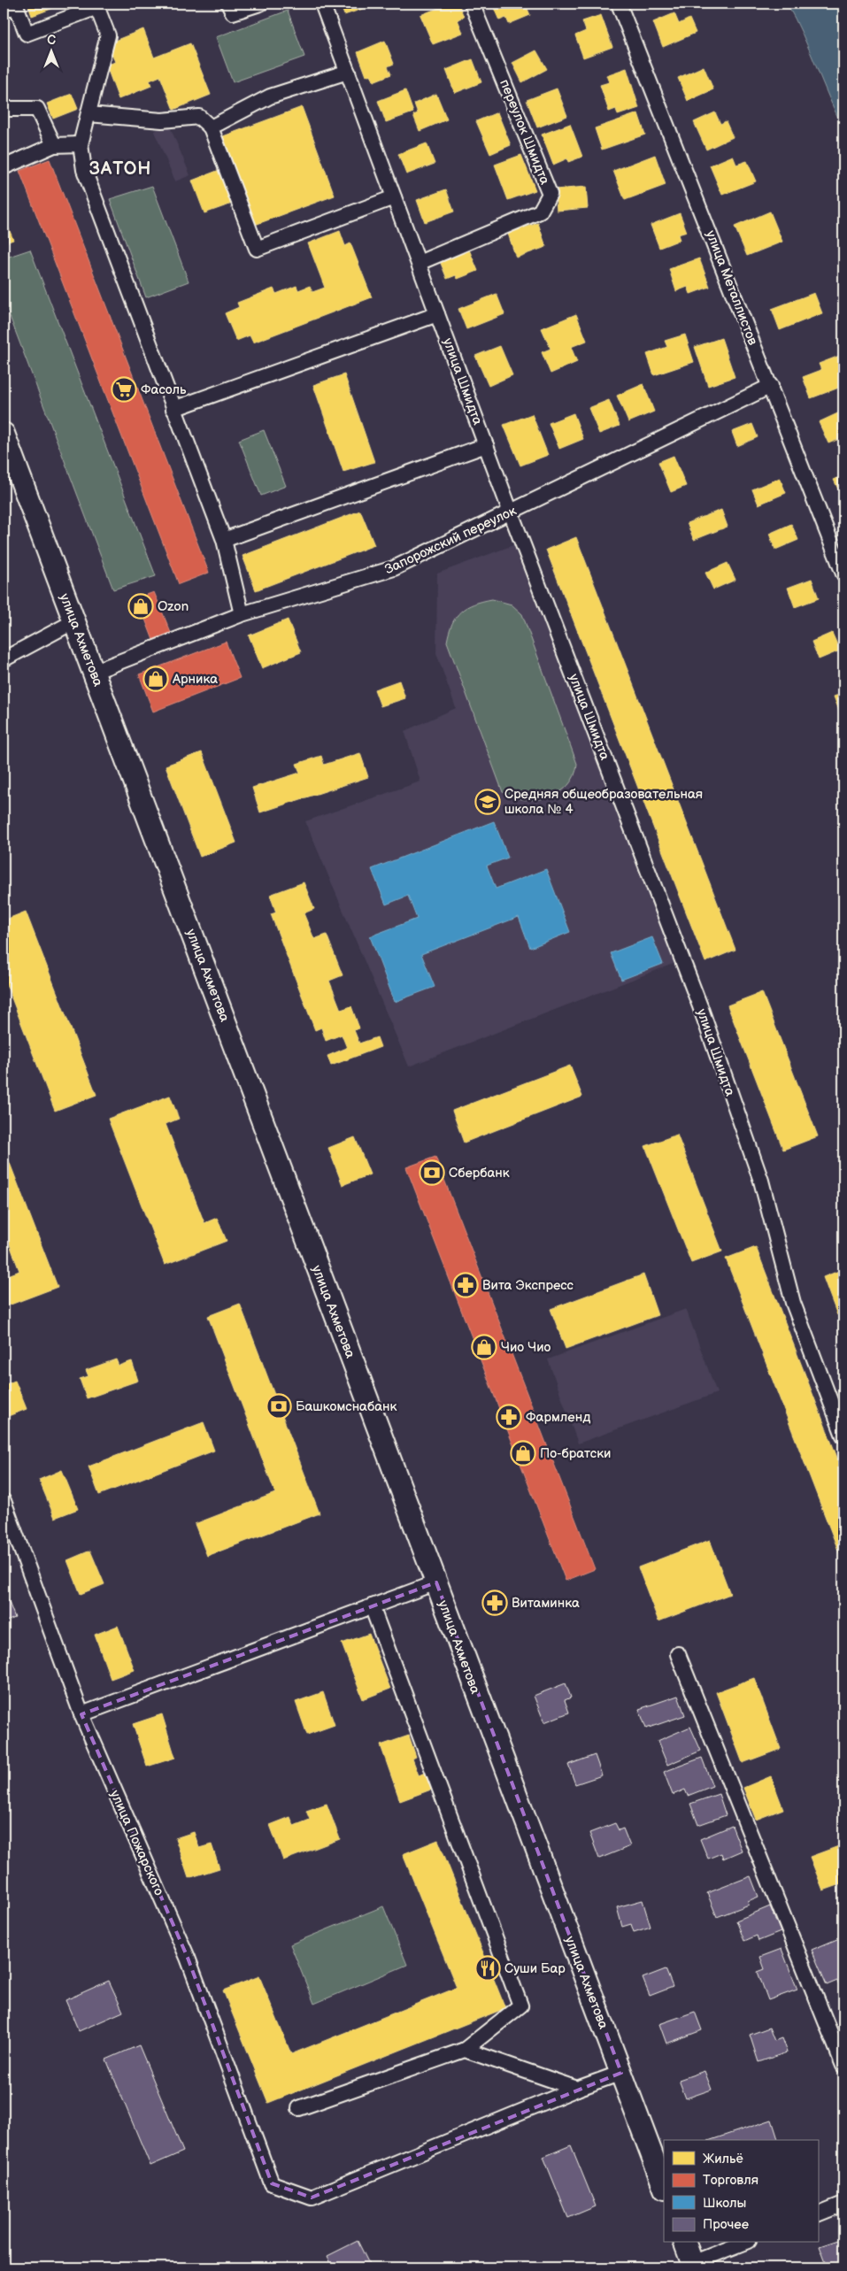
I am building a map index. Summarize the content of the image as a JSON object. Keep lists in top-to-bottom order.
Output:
{
  "streets": {
    "main road": ["улица Ахметова"],
    "street": [
      "переулок Шмидта",
      "улица Металлистов",
      "улица Шмидта",
      "Запорожский переулок",
      "улица Пожарского"
    ]
  },
  "crossings": [
    ["переулок Шмидта", "улица Шмидта"],
    ["улица Металлистов", "Запорожский переулок"],
    ["улица Шмидта", "Запорожский переулок"],
    ["Запорожский переулок", "улица Ахметова"]
  ],
  "districts": ["ЗАТОН"],
  "places": {
    "supermarket": ["Фасоль"],
    "shop": [
      "Ozon",
      "Арника",
      "Чио Чио",
      "По-братски"
    ],
    "school or university": ["Средняя общеобразовательная школа № 4"],
    "bank": ["Сбербанк", "Башкомснабанк"],
    "pharmacy": ["Вита Экспресс", "Фармленд", "Витаминка"],
    "restaurant": ["Суши Бар"]
  },
  "legend": [
    "Жильё",
    "Торговля",
    "Школы",
    "Прочее"
  ],
  "north": "top"
}
